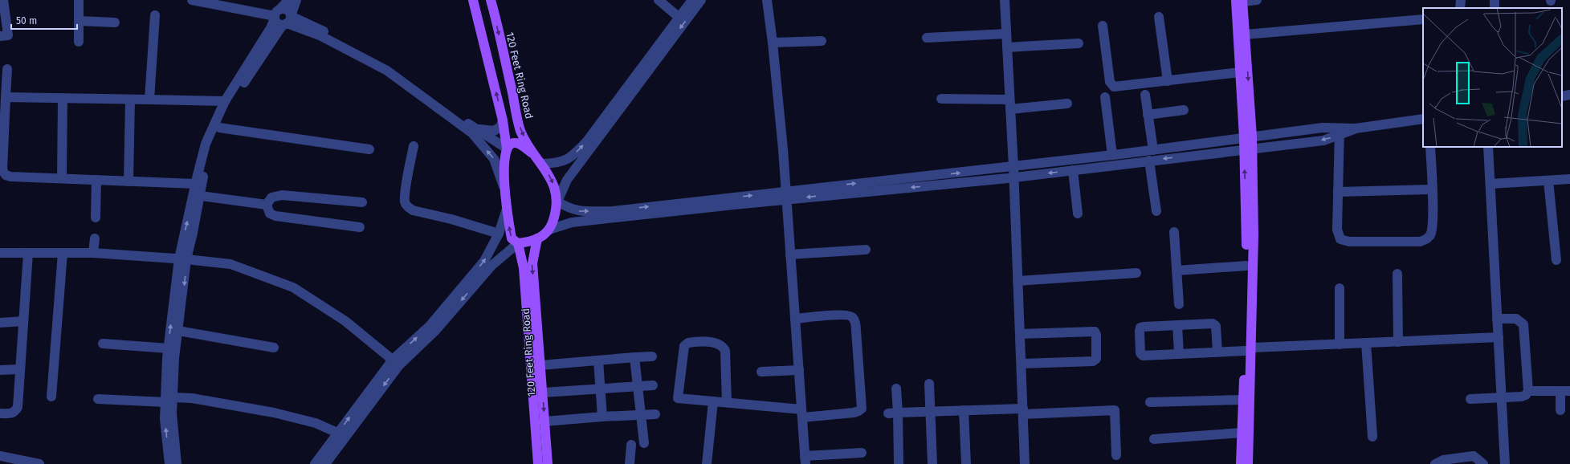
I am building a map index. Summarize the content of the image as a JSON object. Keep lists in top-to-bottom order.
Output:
{
  "streets": {
    "main road": ["120 Feet Ring Road"]
  },
  "scale_bar": "50 m"
}
